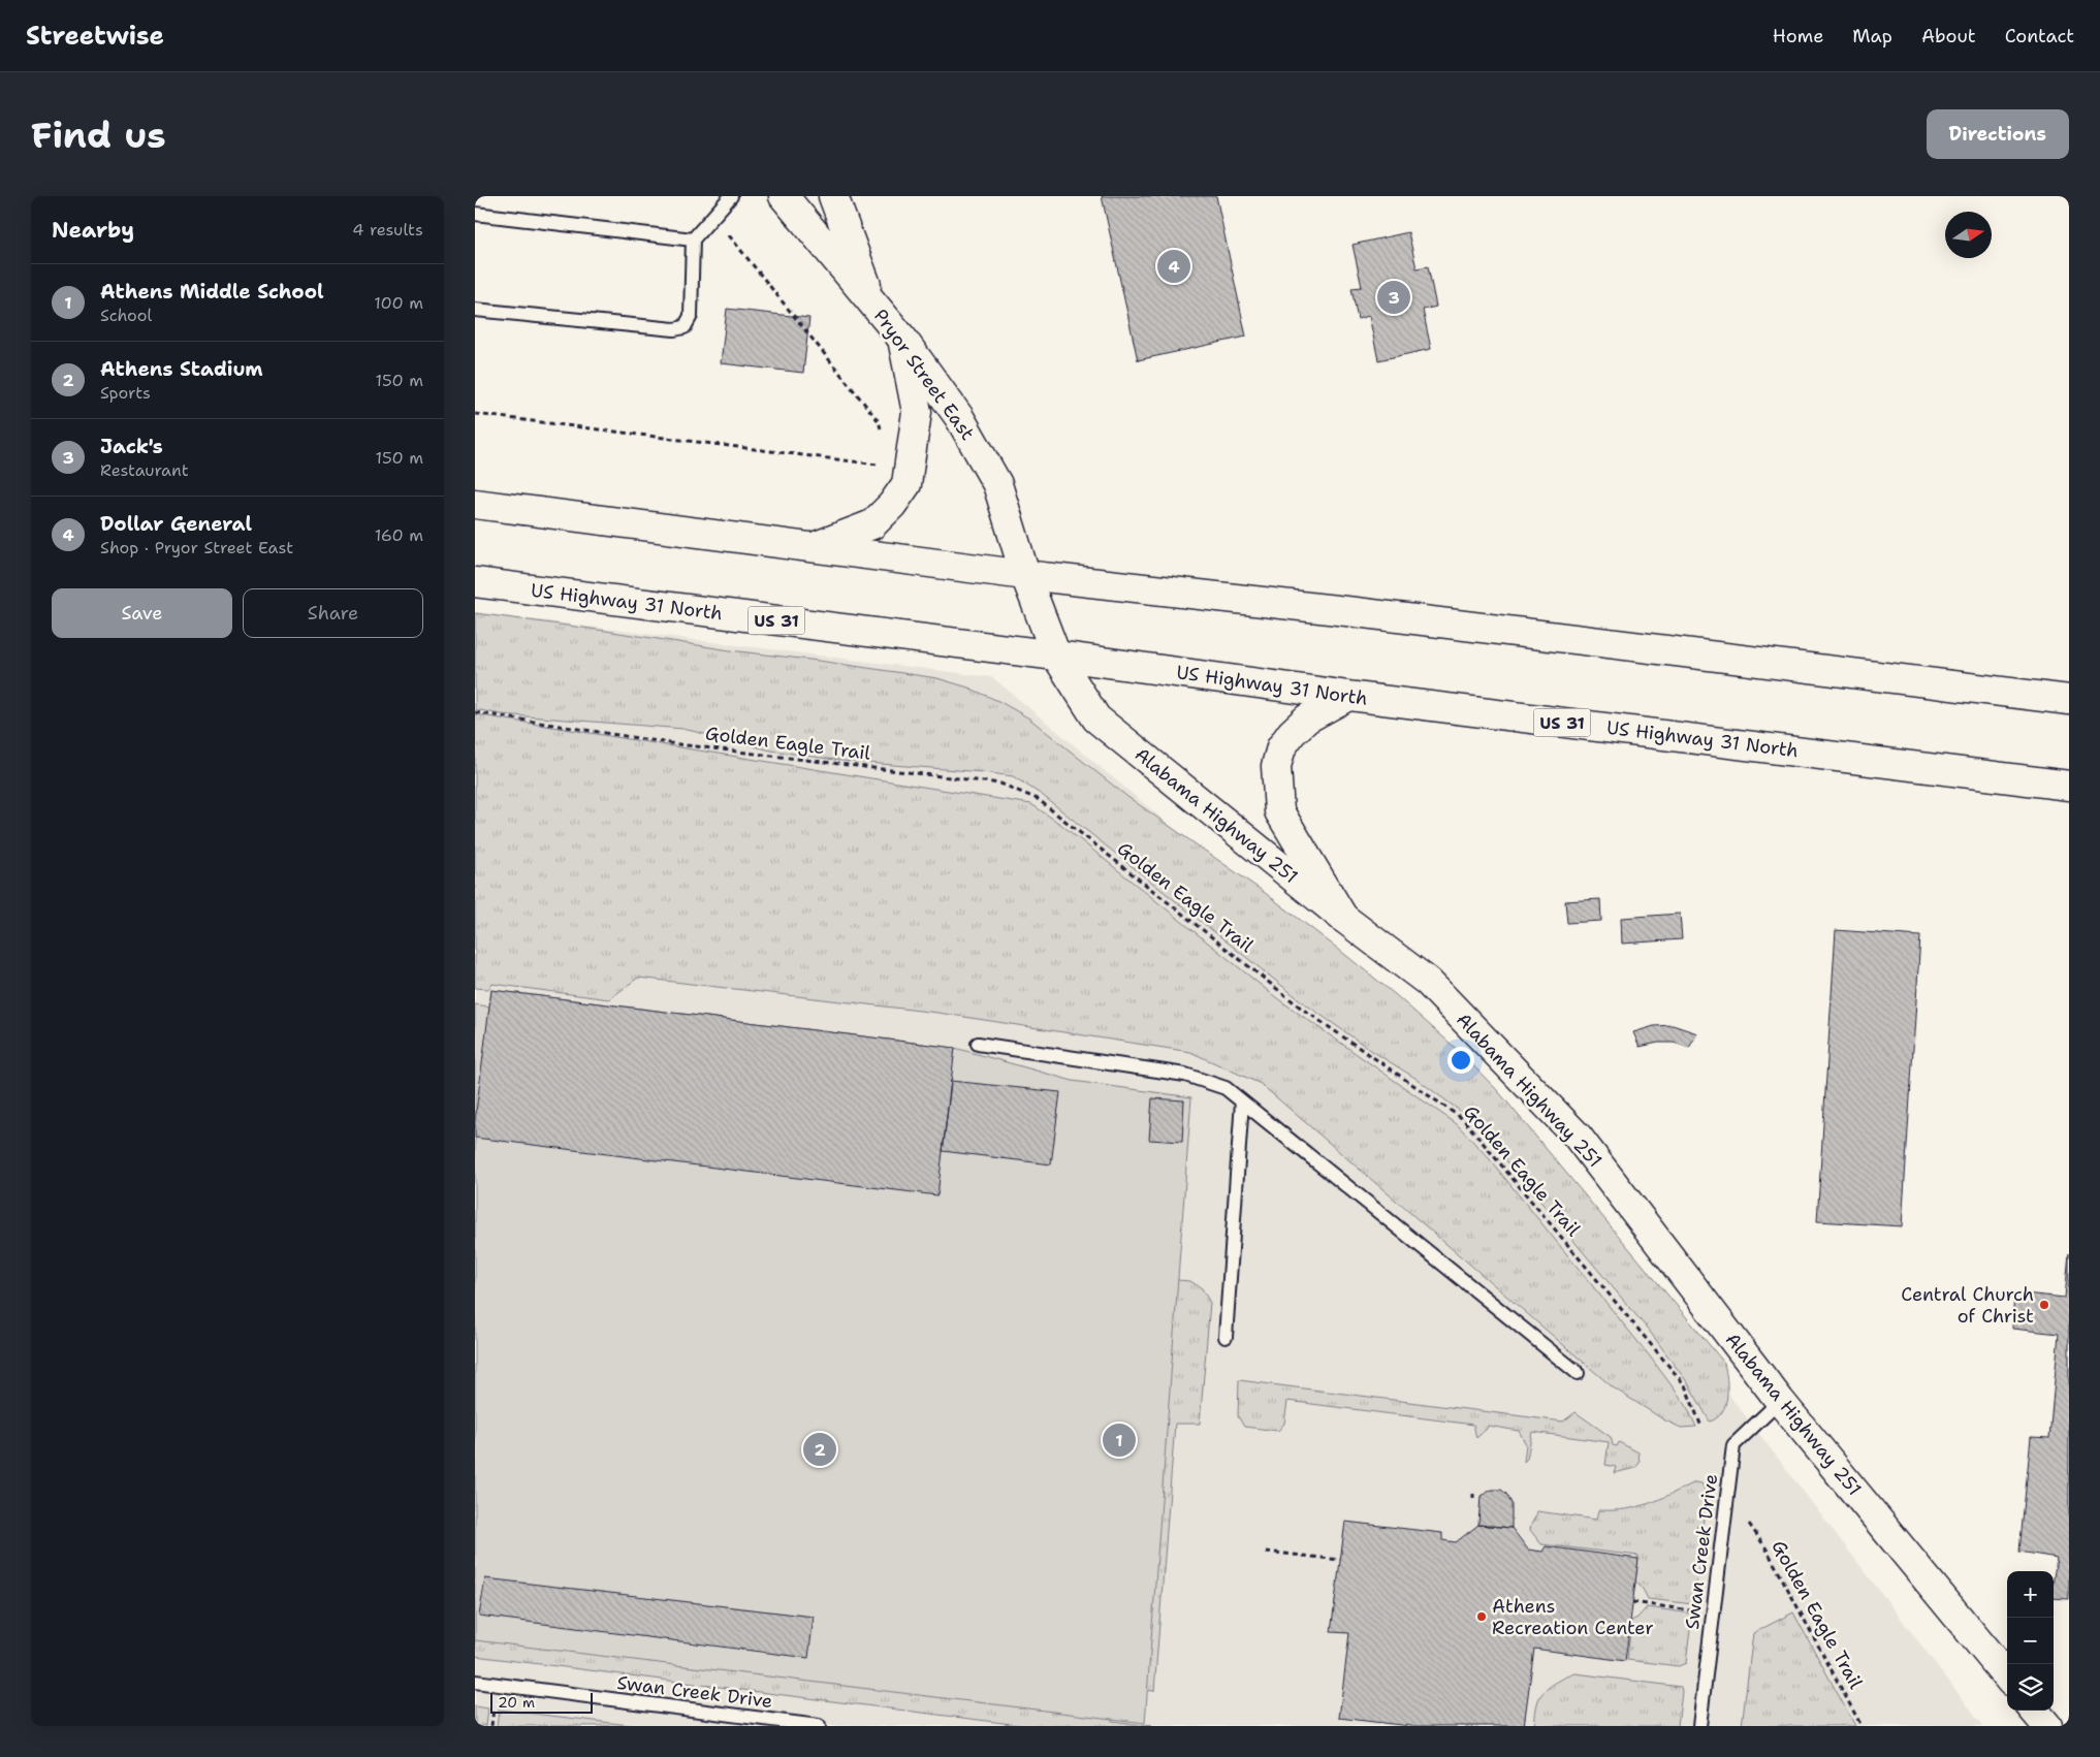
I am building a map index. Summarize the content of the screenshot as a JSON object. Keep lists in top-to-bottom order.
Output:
{
  "streets": {
    "main road": [
      "Pryor Street East",
      "US Highway 31 North",
      "US 31",
      "Alabama Highway 251"
    ],
    "lane": ["Swan Creek Drive"],
    "path": ["Golden Eagle Trail"]
  },
  "crossings": [
    ["Pryor Street East", "Alabama Highway 251"],
    ["US Highway 31 North", "Alabama Highway 251"],
    ["Alabama Highway 251", "Swan Creek Drive"]
  ],
  "places": ["Central Church of Christ", "Athens Recreation Center"],
  "scale_bar": "20 m",
  "north": "right",
  "page": {
    "header": "Streetwise",
    "nav": [
      "Home",
      "Map",
      "About",
      "Contact"
    ],
    "buttons": [
      "Directions",
      ["Save", "Share"]
    ],
    "title": "Find us",
    "heading": ["Nearby", "4 results"],
    "pins": [
      "4",
      "3",
      "1",
      "2"
    ],
    "list": [
      {
        "mark": "1",
        "name": "Athens Middle School",
        "note": "School",
        "value": "100 m"
      },
      {
        "mark": "2",
        "name": "Athens Stadium",
        "note": "Sports",
        "value": "150 m"
      },
      {
        "mark": "3",
        "name": "Jack's",
        "note": "Restaurant",
        "value": "150 m"
      },
      {
        "mark": "4",
        "name": "Dollar General",
        "note": "Shop · Pryor Street East",
        "value": "160 m"
      }
    ],
    "map_buttons": ["+", "−"],
    "scale": "20 m"
  }
}
